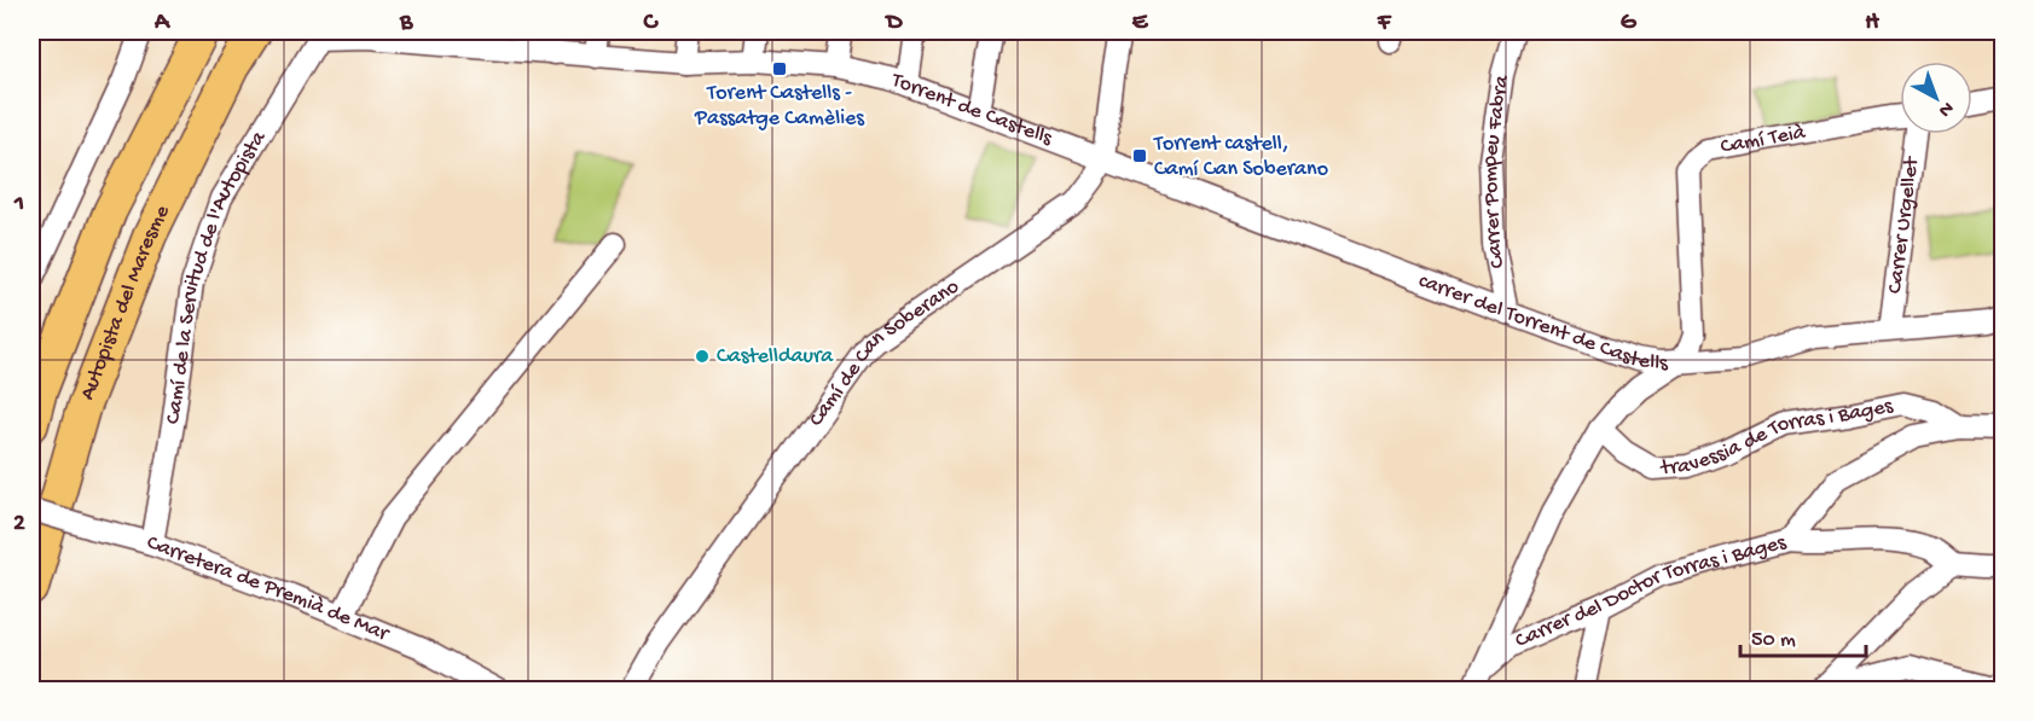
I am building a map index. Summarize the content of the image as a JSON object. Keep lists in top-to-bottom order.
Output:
{
  "streets": {
    "highway": ["Autopista del Maresme"],
    "street": [
      "Torrent de Castells",
      "Camí Teià",
      "Carrer Pompeu Fabra",
      "Carrer Urgellet",
      "Camí de la Servitud de l'Autopista",
      "carrer del Torrent de Castells",
      "Camí de Can Soberano",
      "travessia de Torras i Bages",
      "Carretera de Premià de Mar",
      "Carrer del Doctor Torras i Bages"
    ]
  },
  "crossings": [
    ["Torrent de Castells", "Camí de la Servitud de l'Autopista"],
    ["Torrent de Castells", "carrer del Torrent de Castells"],
    ["Torrent de Castells", "Camí de Can Soberano"],
    ["Camí Teià", "carrer del Torrent de Castells"],
    ["Carrer Pompeu Fabra", "carrer del Torrent de Castells"],
    ["Carrer Urgellet", "carrer del Torrent de Castells"],
    ["Camí de la Servitud de l'Autopista", "Carretera de Premià de Mar"],
    ["carrer del Torrent de Castells", "Camí de Can Soberano"],
    ["travessia de Torras i Bages", "Carrer del Doctor Torras i Bages"]
  ],
  "places": {
    "transit": ["Torent Castells - Passatge Camèlies", "Torrent castell, Camí Can Soberano"],
    "other": ["Castelldaura"]
  },
  "scale_bar": "50 m",
  "north": "bottom right",
  "grid": {
    "columns": [
      "A",
      "B",
      "C",
      "D",
      "E",
      "F",
      "G",
      "H"
    ],
    "rows": ["1", "2"]
  }
}
